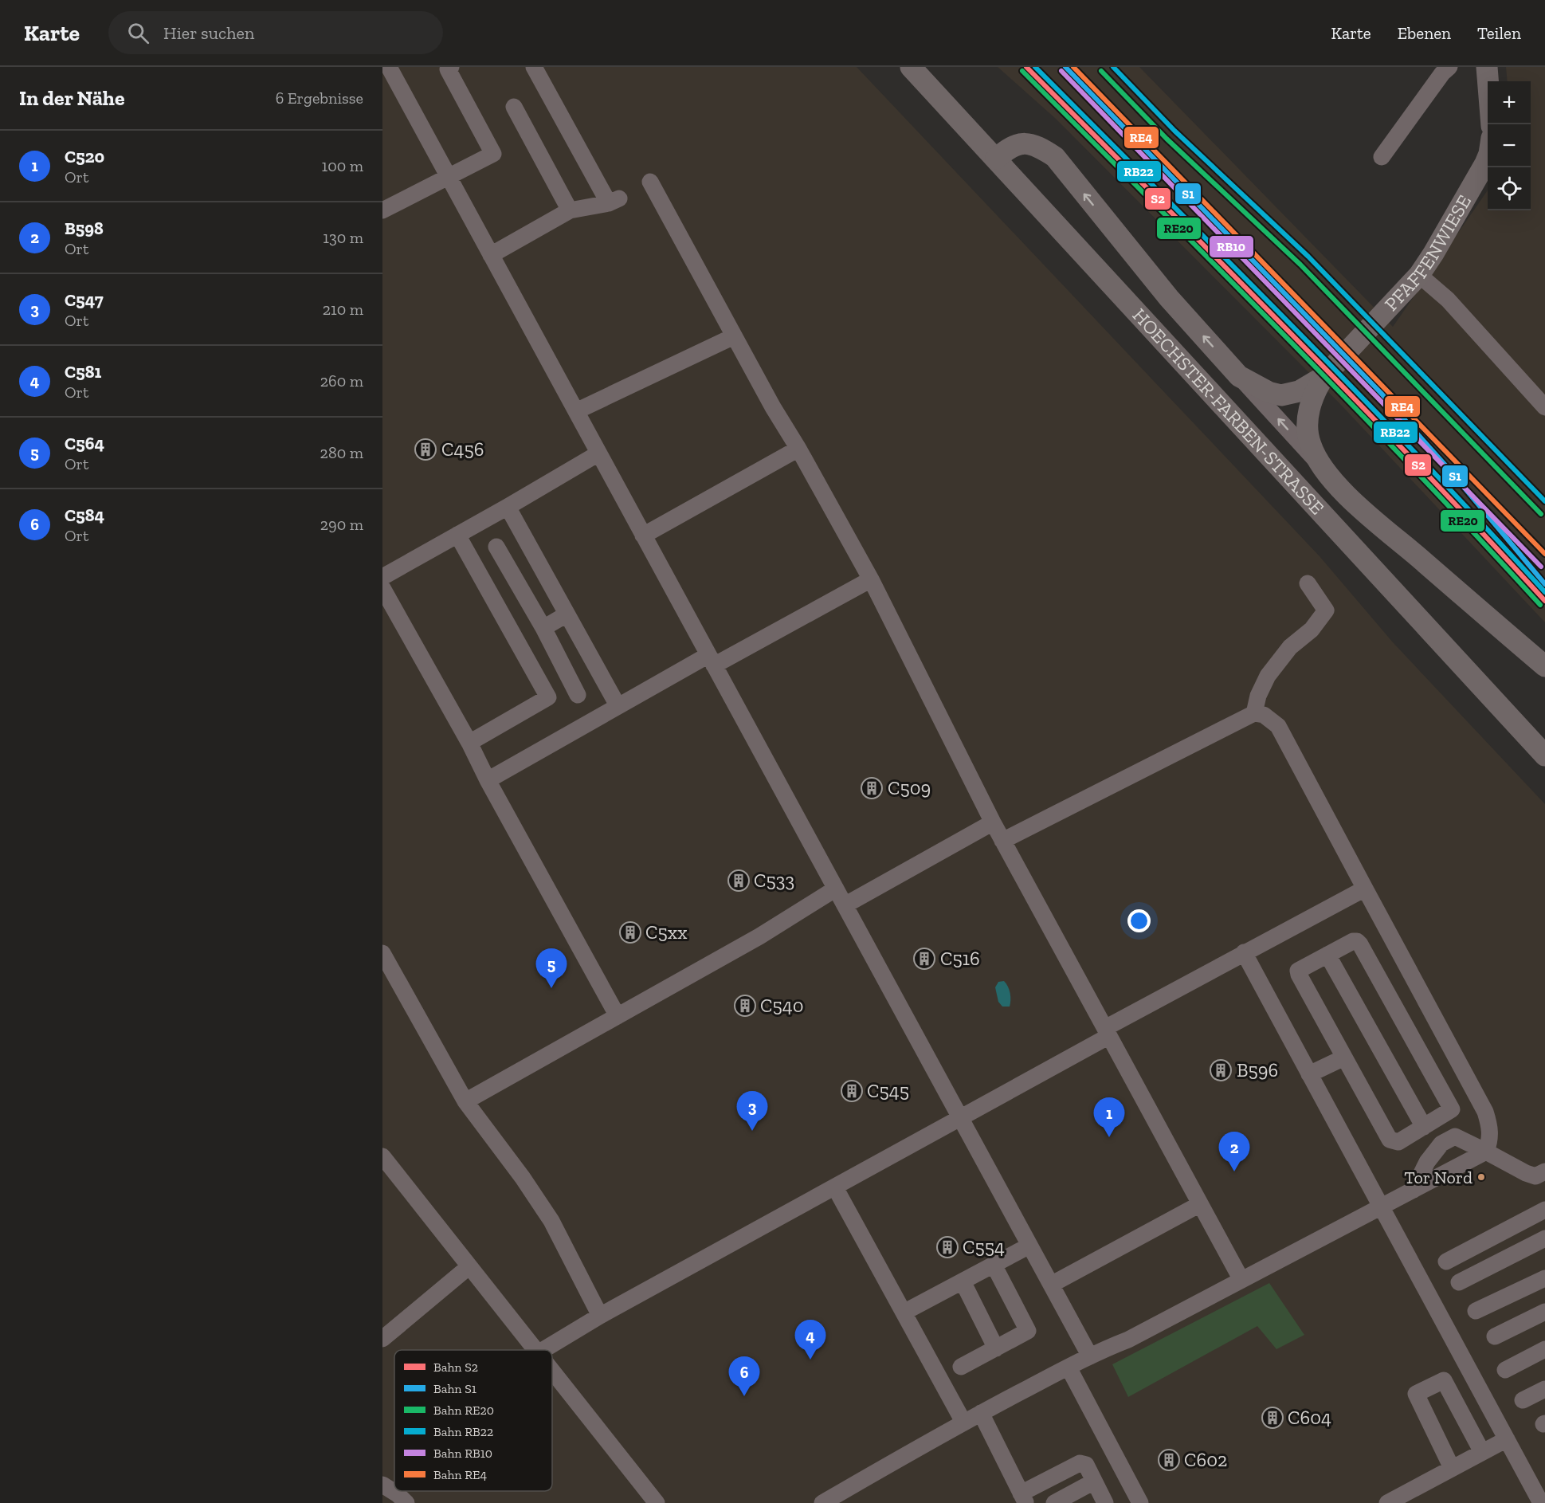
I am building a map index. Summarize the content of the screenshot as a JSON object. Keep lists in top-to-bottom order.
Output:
{
  "streets": {
    "main road": ["PFAFFENWIESE", "HOECHSTER-FARBEN-STRASSE"]
  },
  "places": {
    "building": [
      "C456",
      "C509",
      "C533",
      "C5xx",
      "C516",
      "C540",
      "B596",
      "C545",
      "C554",
      "C604",
      "C602"
    ],
    "other": ["Tor Nord"]
  },
  "lines": [
    "rail line S2",
    "rail line S1",
    "rail line RB22",
    "rail line RE4",
    "rail line RE20",
    "rail line RB10"
  ],
  "legend": [
    "Bahn S2",
    "Bahn S1",
    "Bahn RE20",
    "Bahn RB22",
    "Bahn RB10",
    "Bahn RE4"
  ],
  "page": {
    "header": "Karte",
    "search": "Hier suchen",
    "nav": ["Karte", "Ebenen", "Teilen"],
    "heading": ["In der Nähe", "6 Ergebnisse"],
    "map_buttons": ["+", "−"],
    "list": [
      {
        "mark": "1",
        "name": "C520",
        "note": "Ort",
        "value": "100 m"
      },
      {
        "mark": "2",
        "name": "B598",
        "note": "Ort",
        "value": "130 m"
      },
      {
        "mark": "3",
        "name": "C547",
        "note": "Ort",
        "value": "210 m"
      },
      {
        "mark": "4",
        "name": "C581",
        "note": "Ort",
        "value": "260 m"
      },
      {
        "mark": "5",
        "name": "C564",
        "note": "Ort",
        "value": "280 m"
      },
      {
        "mark": "6",
        "name": "C584",
        "note": "Ort",
        "value": "290 m"
      }
    ],
    "pins": [
      "5",
      "3",
      "1",
      "2",
      "4",
      "6"
    ]
  }
}
